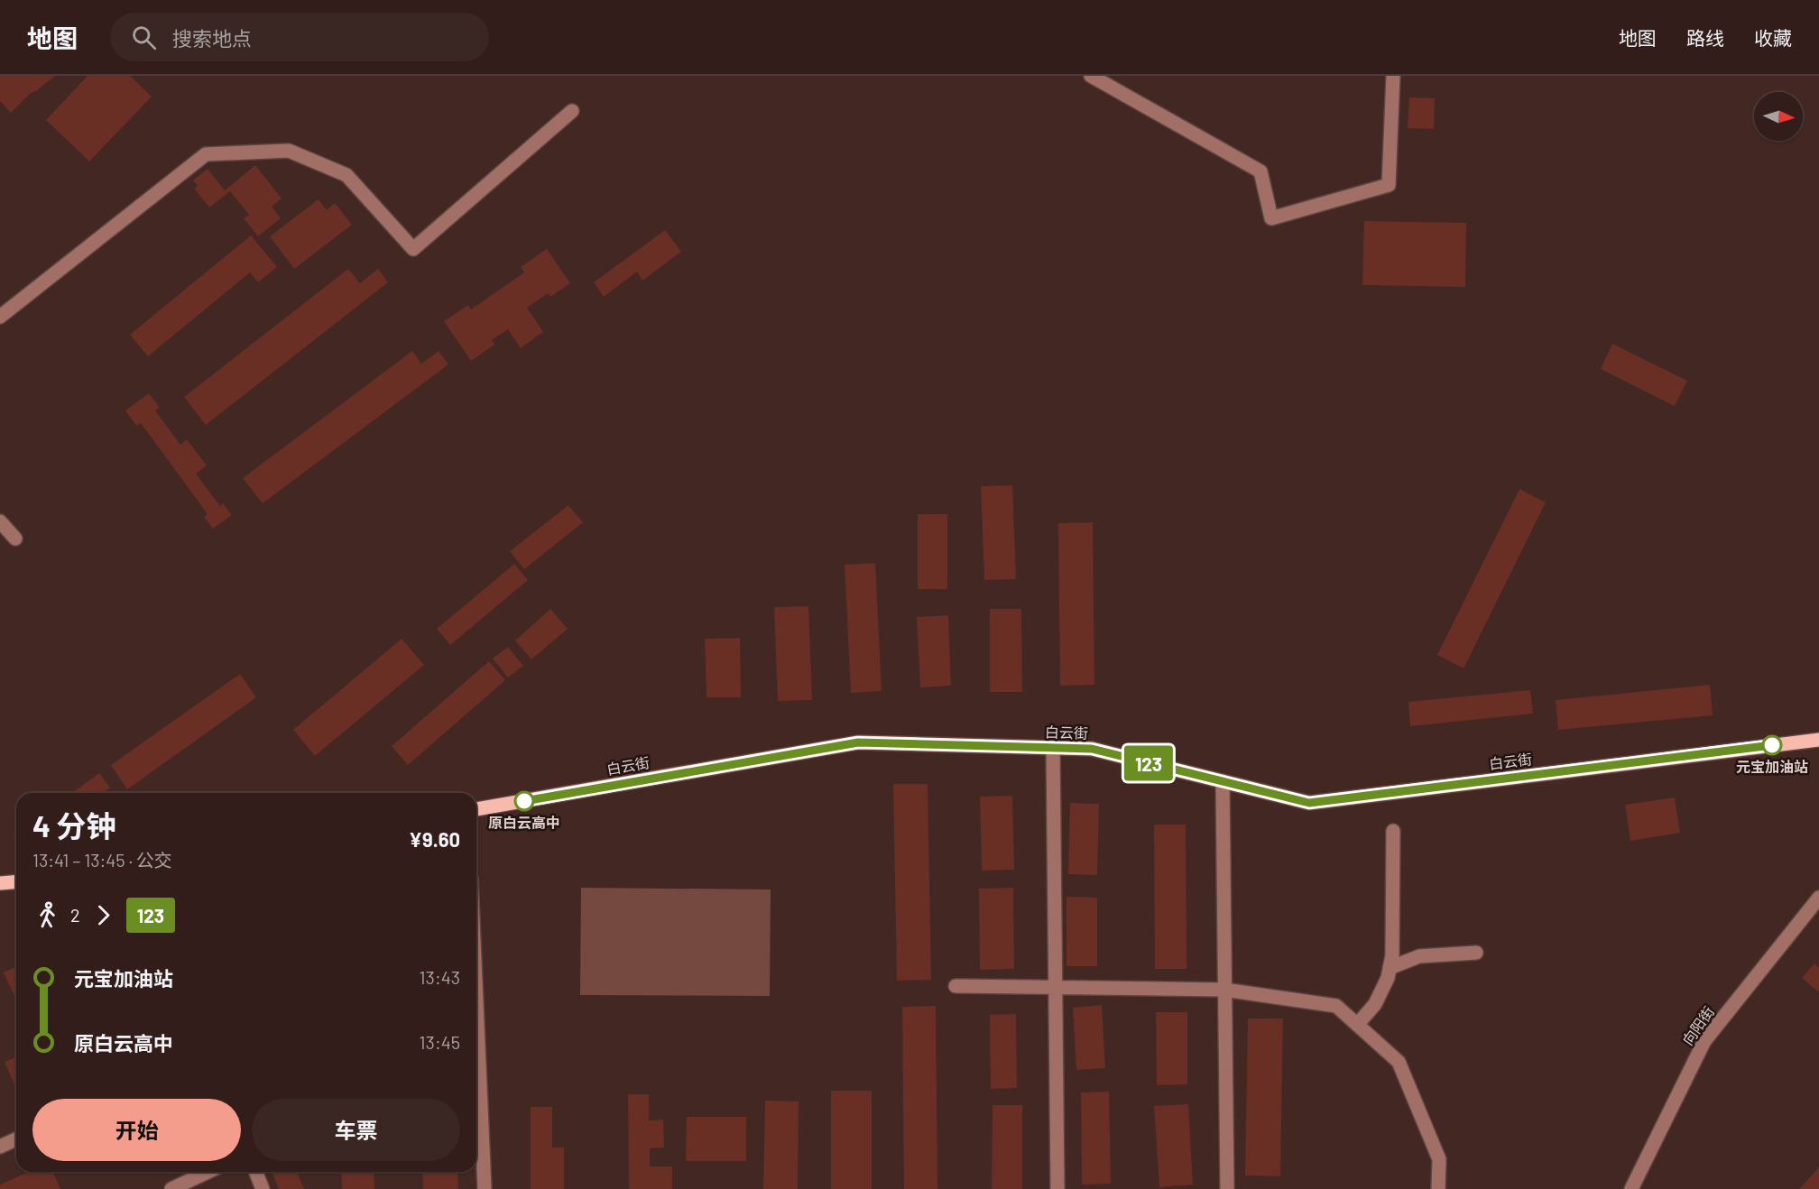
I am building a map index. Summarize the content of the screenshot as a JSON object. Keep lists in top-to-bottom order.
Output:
{
  "streets": {
    "main road": ["白云街"],
    "street": ["向阳街"]
  },
  "places": ["元宝加油站", "原白云高中"],
  "lines": ["bus line 123"],
  "north": "right",
  "page": {
    "header": "地图",
    "search": "搜索地点",
    "nav": ["地图", "路线", "收藏"],
    "on_map": "123",
    "heading": ["4 分钟", "13:41 – 13:45 · 公交", "¥9.60"],
    "legs": ["2", "123"],
    "list": [
      {
        "name": "元宝加油站",
        "value": "13:43"
      },
      {
        "name": "原白云高中",
        "value": "13:45"
      }
    ],
    "buttons": ["开始", "车票"]
  }
}
